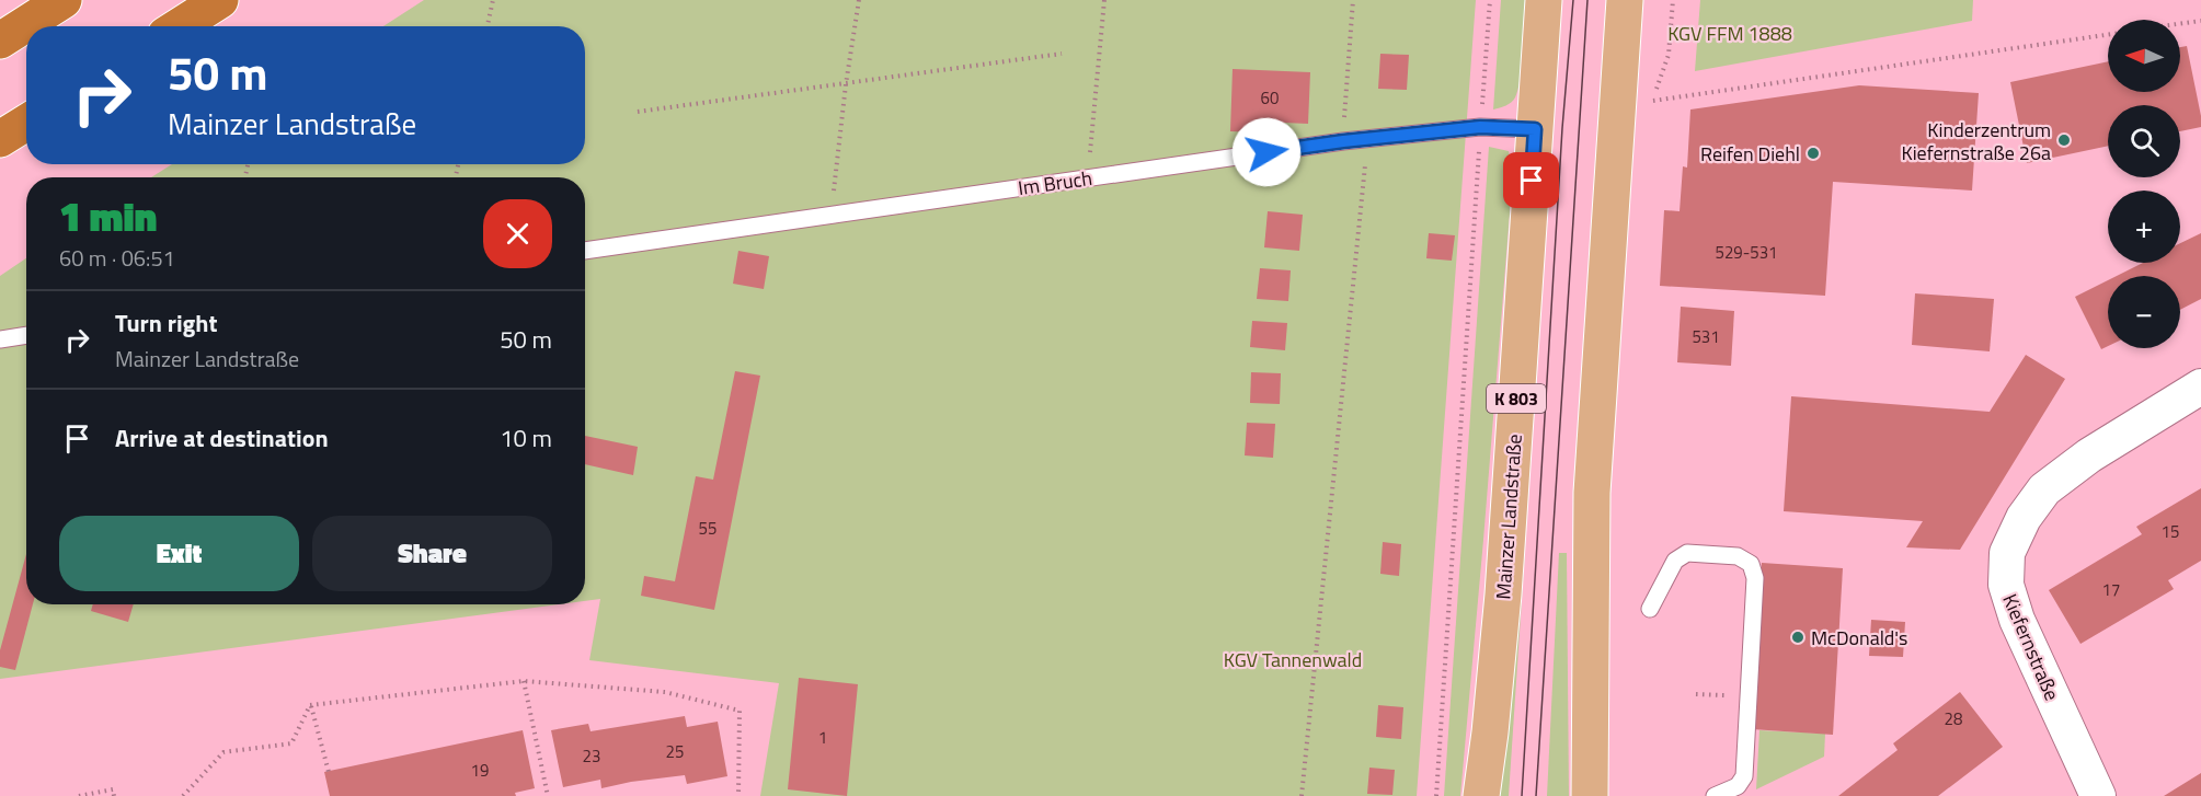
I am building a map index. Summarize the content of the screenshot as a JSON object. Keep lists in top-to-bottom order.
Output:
{
  "streets": {
    "main road": ["K 803", "Mainzer Landstraße"],
    "street": ["Kiefernstraße"],
    "lane": ["Im Bruch"]
  },
  "crossings": [
    ["Im Bruch", "Mainzer Landstraße"]
  ],
  "parks": ["KGV FFM 1888", "KGV Tannenwald"],
  "places": ["Kinderzentrum Kiefernstraße 26a", "Reifen Diehl", "McDonald's"],
  "house_numbers": [
    "60",
    "529-531",
    "531",
    "55",
    "15",
    "17",
    "28",
    "1",
    "25",
    "23",
    "19"
  ],
  "north": "left",
  "page": {
    "map_buttons": ["+", "−"],
    "turn": ["50 m", "Mainzer Landstraße"],
    "heading": ["1 min", "60 m · 06:51"],
    "list": [
      {
        "name": "Turn right",
        "note": "Mainzer Landstraße",
        "value": "50 m"
      },
      {
        "name": "Arrive at destination",
        "value": "10 m"
      }
    ],
    "buttons": ["Exit", "Share"]
  }
}
